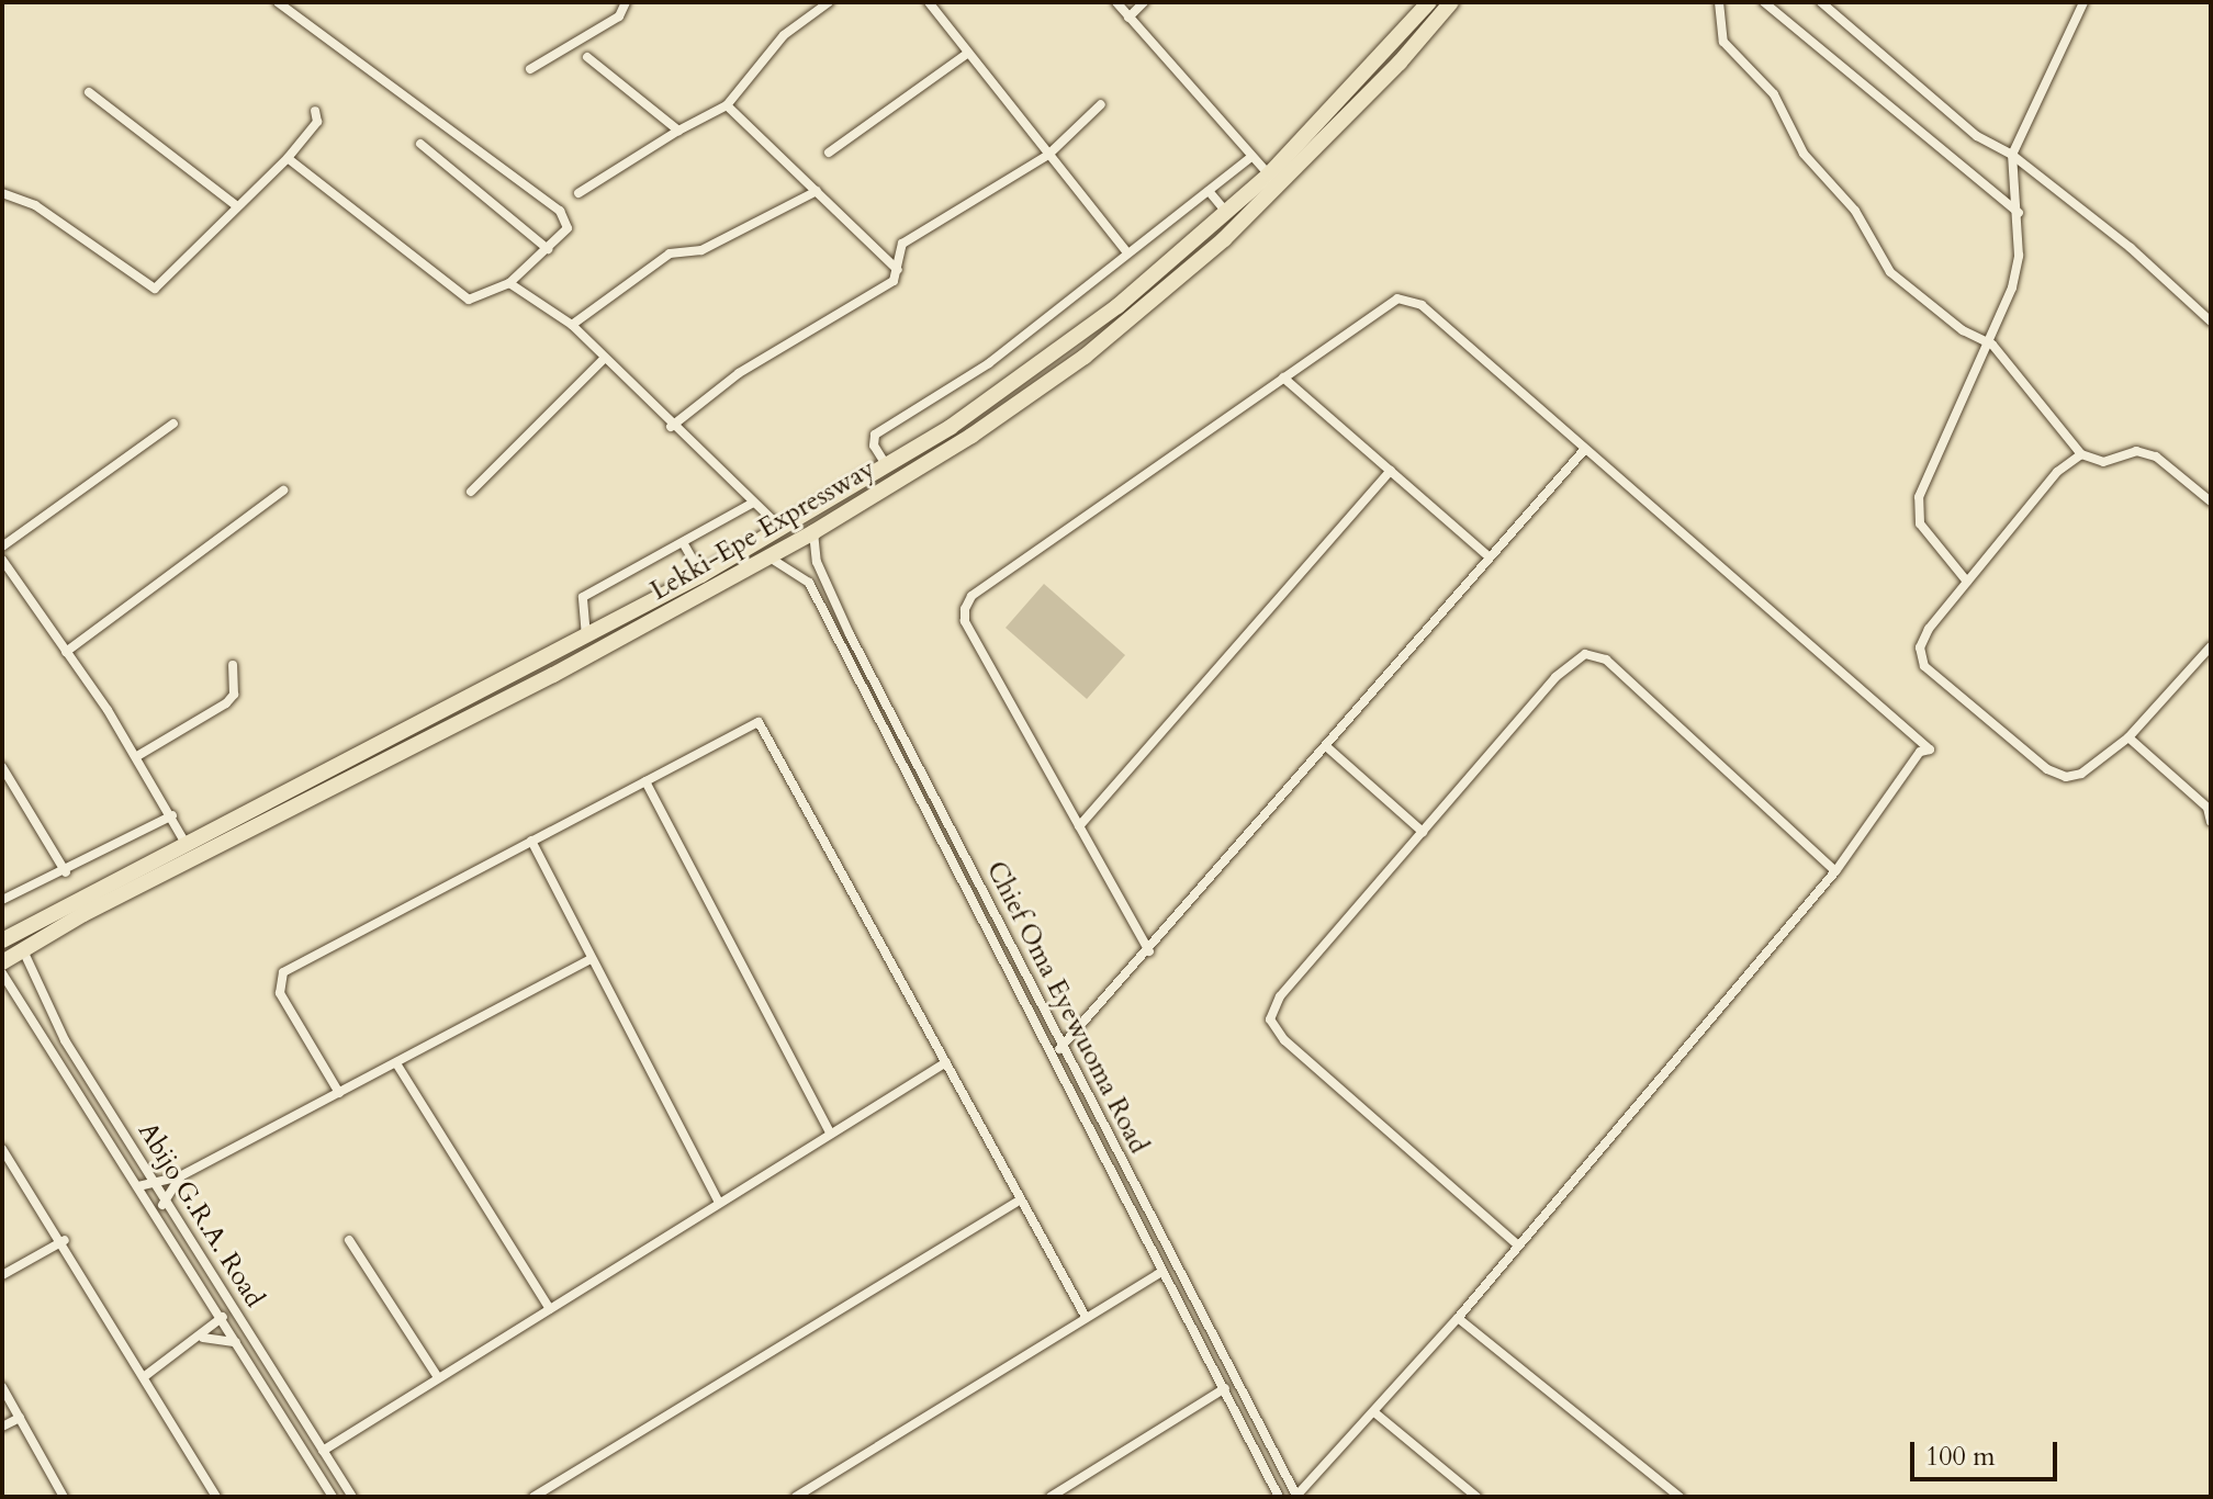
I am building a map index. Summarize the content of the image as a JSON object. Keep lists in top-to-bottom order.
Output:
{
  "streets": {
    "highway": ["Lekki-Epe Expressway"],
    "street": ["Chief Oma Eyewuoma Road", "Abijo G.R.A. Road"]
  },
  "crossings": [
    ["Lekki-Epe Expressway", "Chief Oma Eyewuoma Road"],
    ["Lekki-Epe Expressway", "Abijo G.R.A. Road"]
  ],
  "scale_bar": "100 m"
}
